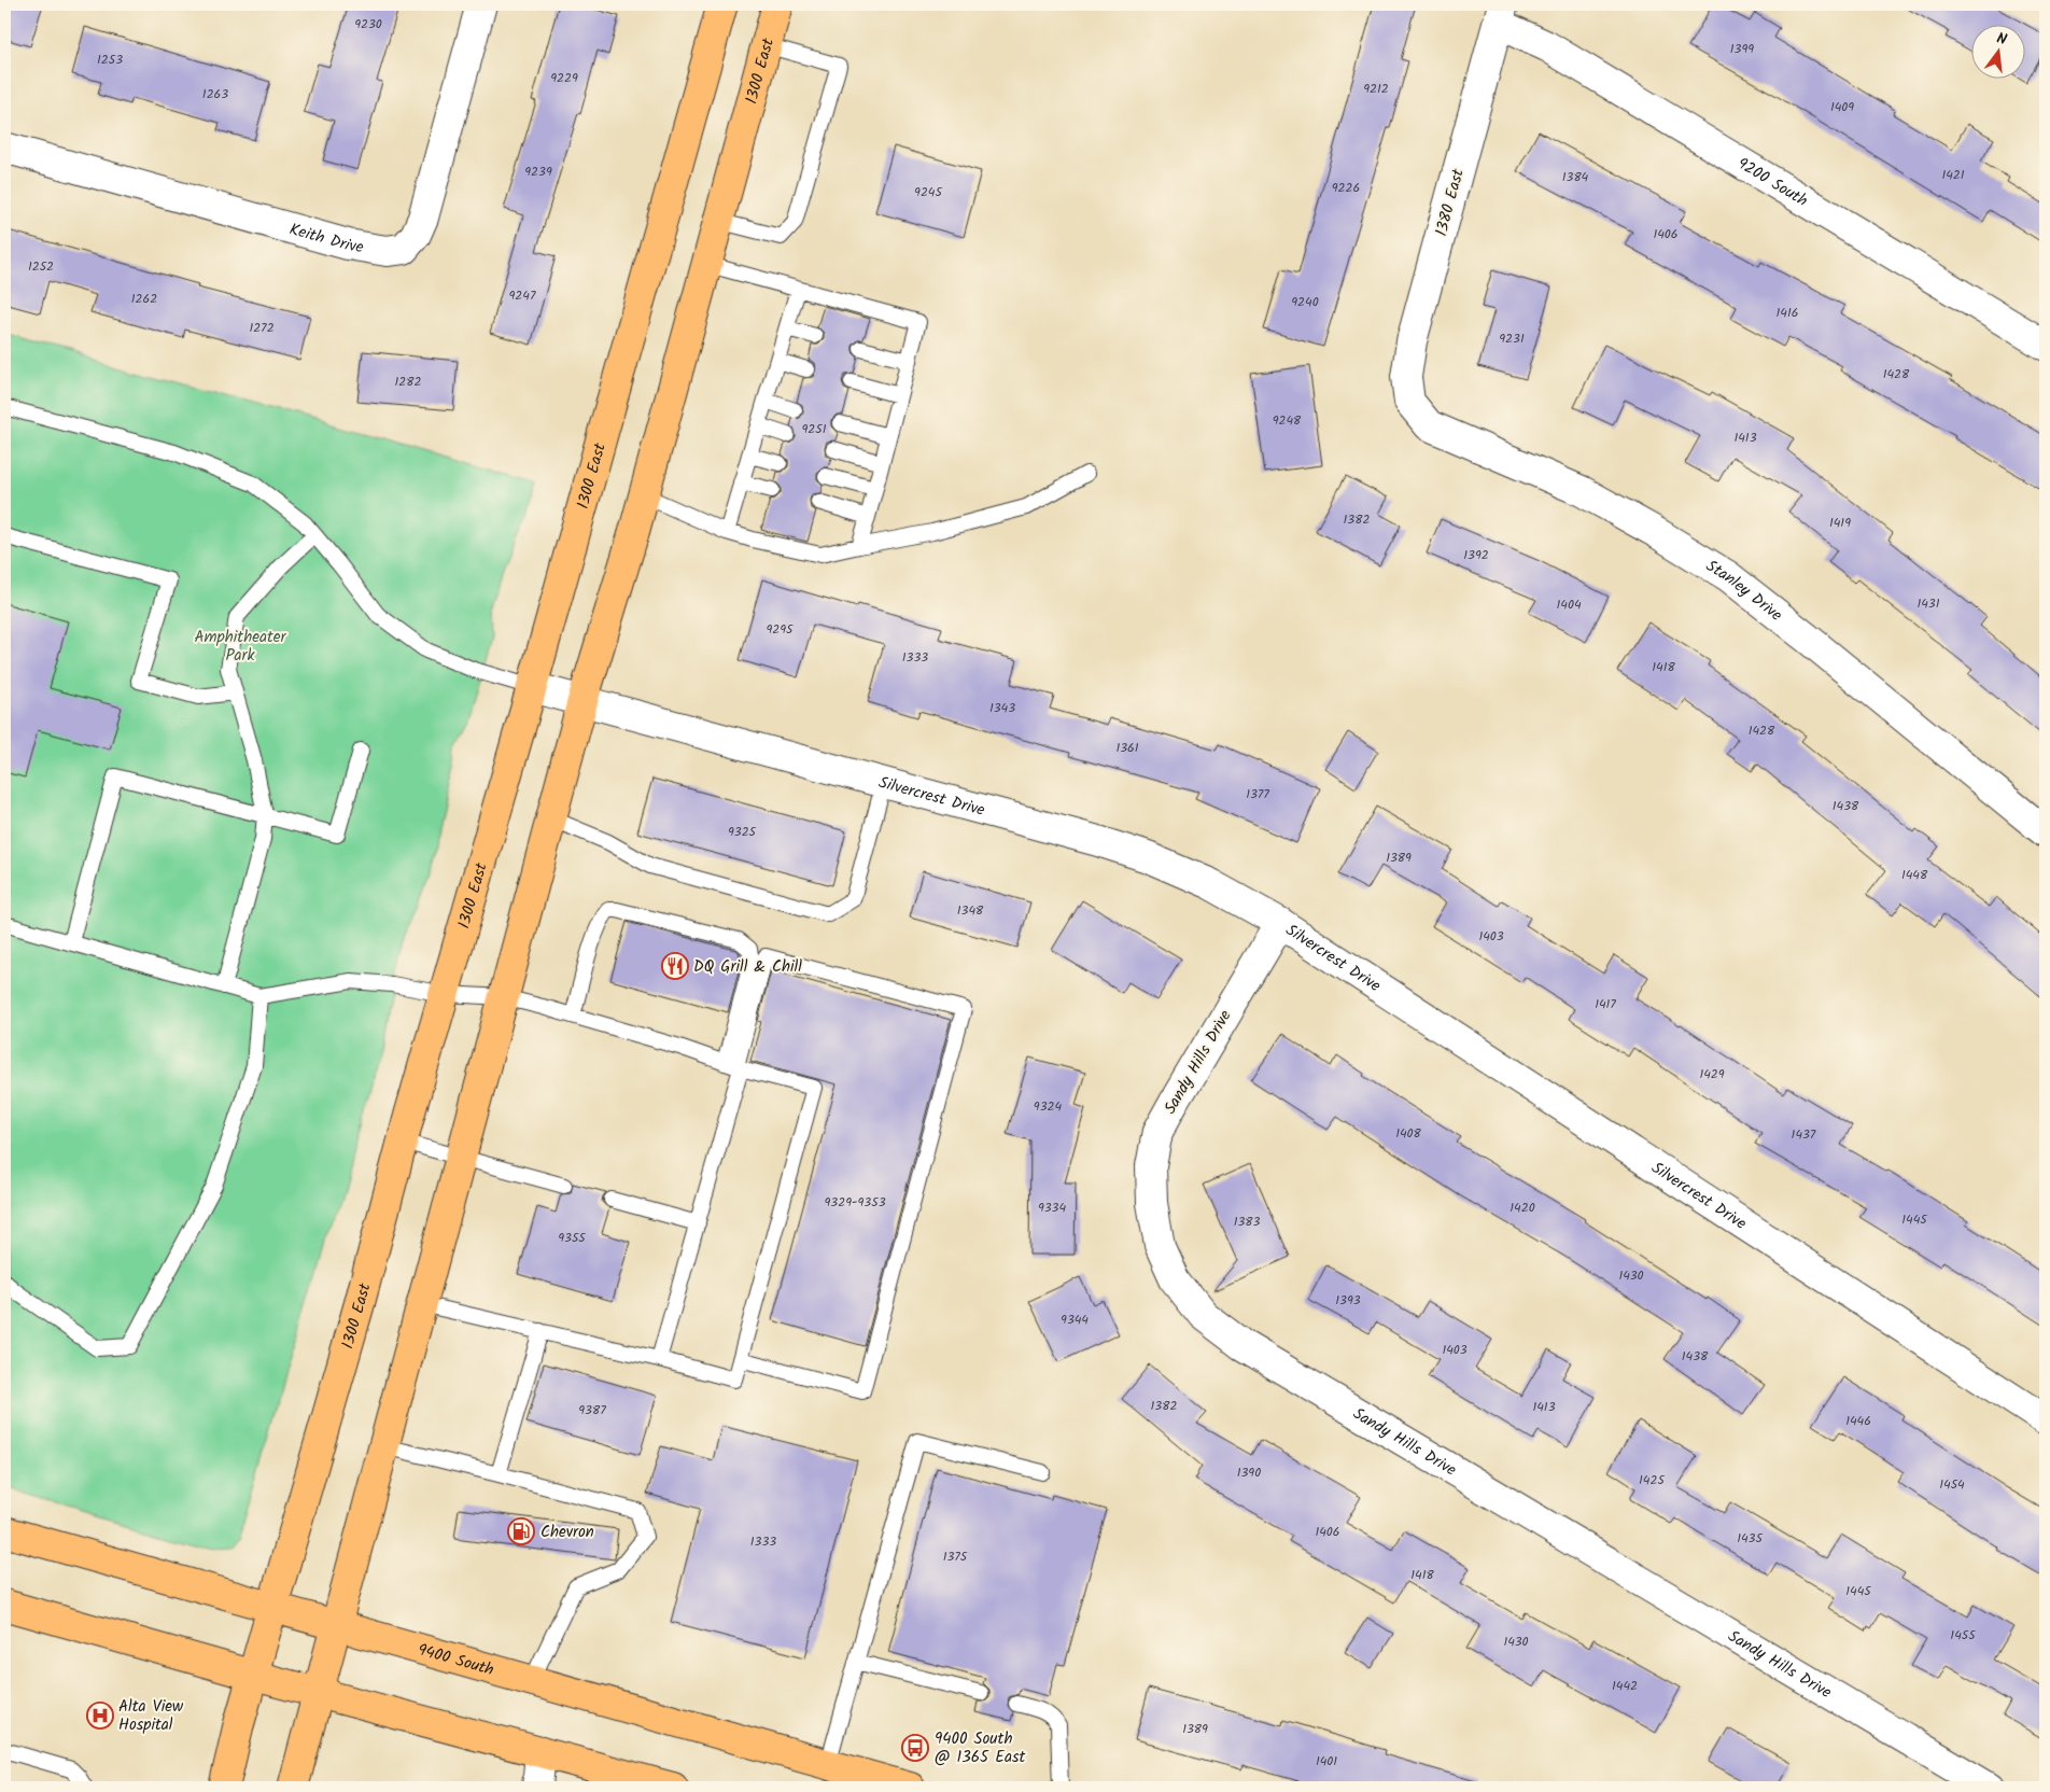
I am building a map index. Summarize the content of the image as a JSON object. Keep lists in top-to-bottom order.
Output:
{
  "streets": {
    "main road": ["1300 East", "9400 South"],
    "street": [
      "9200 South",
      "1380 East",
      "Keith Drive",
      "Stanley Drive",
      "Silvercrest Drive",
      "Sandy Hills Drive"
    ]
  },
  "crossings": [
    ["1300 East", "Silvercrest Drive"],
    ["1300 East", "9400 South"],
    ["9200 South", "1380 East"],
    ["1380 East", "Stanley Drive"],
    ["Silvercrest Drive", "Sandy Hills Drive"]
  ],
  "parks": ["Amphitheater Park"],
  "places": {
    "restaurant": ["DQ Grill & Chill"],
    "fuel station": ["Chevron"],
    "hospital": ["Alta View Hospital"],
    "bus stop": ["9400 South @ 1365 East"]
  },
  "house_numbers": [
    "9230",
    "1399",
    "1253",
    "9229",
    "9212",
    "1263",
    "1409",
    "9239",
    "1421",
    "1384",
    "9226",
    "9245",
    "1406",
    "1252",
    "9247",
    "1262",
    "9240",
    "1416",
    "1272",
    "9231",
    "1428",
    "1282",
    "9248",
    "9251",
    "1413",
    "1382",
    "1419",
    "1392",
    "1431",
    "1404",
    "9295",
    "1333",
    "1418",
    "1343",
    "1428",
    "1361",
    "1377",
    "1438",
    "9325",
    "1389",
    "1448",
    "1348",
    "1403",
    "1417",
    "1429",
    "9324",
    "1408",
    "1437",
    "9329-9353",
    "9334",
    "1420",
    "1445",
    "1383",
    "9355",
    "1430",
    "1393",
    "9344",
    "1403",
    "1438",
    "1382",
    "1413",
    "9387",
    "1446",
    "1390",
    "1425",
    "1454",
    "1406",
    "1435",
    "1333",
    "1375",
    "1418",
    "1445",
    "1455",
    "1430",
    "1442",
    "1389",
    "1401"
  ],
  "north": "top"
}
